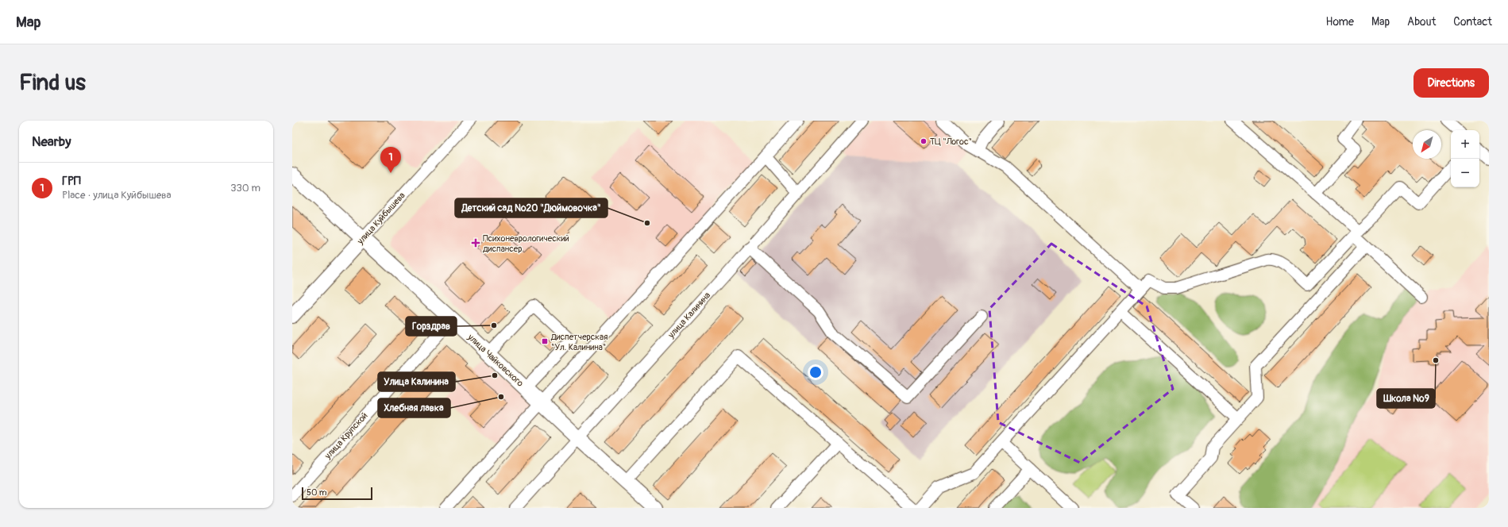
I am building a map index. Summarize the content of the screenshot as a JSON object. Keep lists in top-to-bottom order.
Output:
{
  "streets": {
    "main road": ["улица Куйбышева", "улица Чайковского"],
    "street": ["улица Калинина", "улица Крупской"]
  },
  "crossings": [
    ["улица Куйбышева", "улица Чайковского"],
    ["улица Калинина", "улица Чайковского"],
    ["улица Чайковского", "улица Крупской"]
  ],
  "places": {
    "other": [
      "ТЦ \"Логос\"",
      "Детский сад №20 \"Дюймовочка\"",
      "Горздрав",
      "Школа №9",
      "Улица Калинина",
      "Хлебная лавка"
    ],
    "health": ["Психоневрологический диспансер"],
    "transit": ["Диспетчерская \"Ул. Калинина\""]
  },
  "scale_bar": "50 m",
  "north": "bottom left",
  "page": {
    "header": "Map",
    "nav": [
      "Home",
      "Map",
      "About",
      "Contact"
    ],
    "buttons": "Directions",
    "title": "Find us",
    "heading": "Nearby",
    "map_buttons": ["+", "−"],
    "pins": "1",
    "list": [
      {
        "mark": "1",
        "name": "ГРП",
        "note": "Place · улица Куйбышева",
        "value": "330 m"
      }
    ],
    "scale": "50 m"
  }
}
